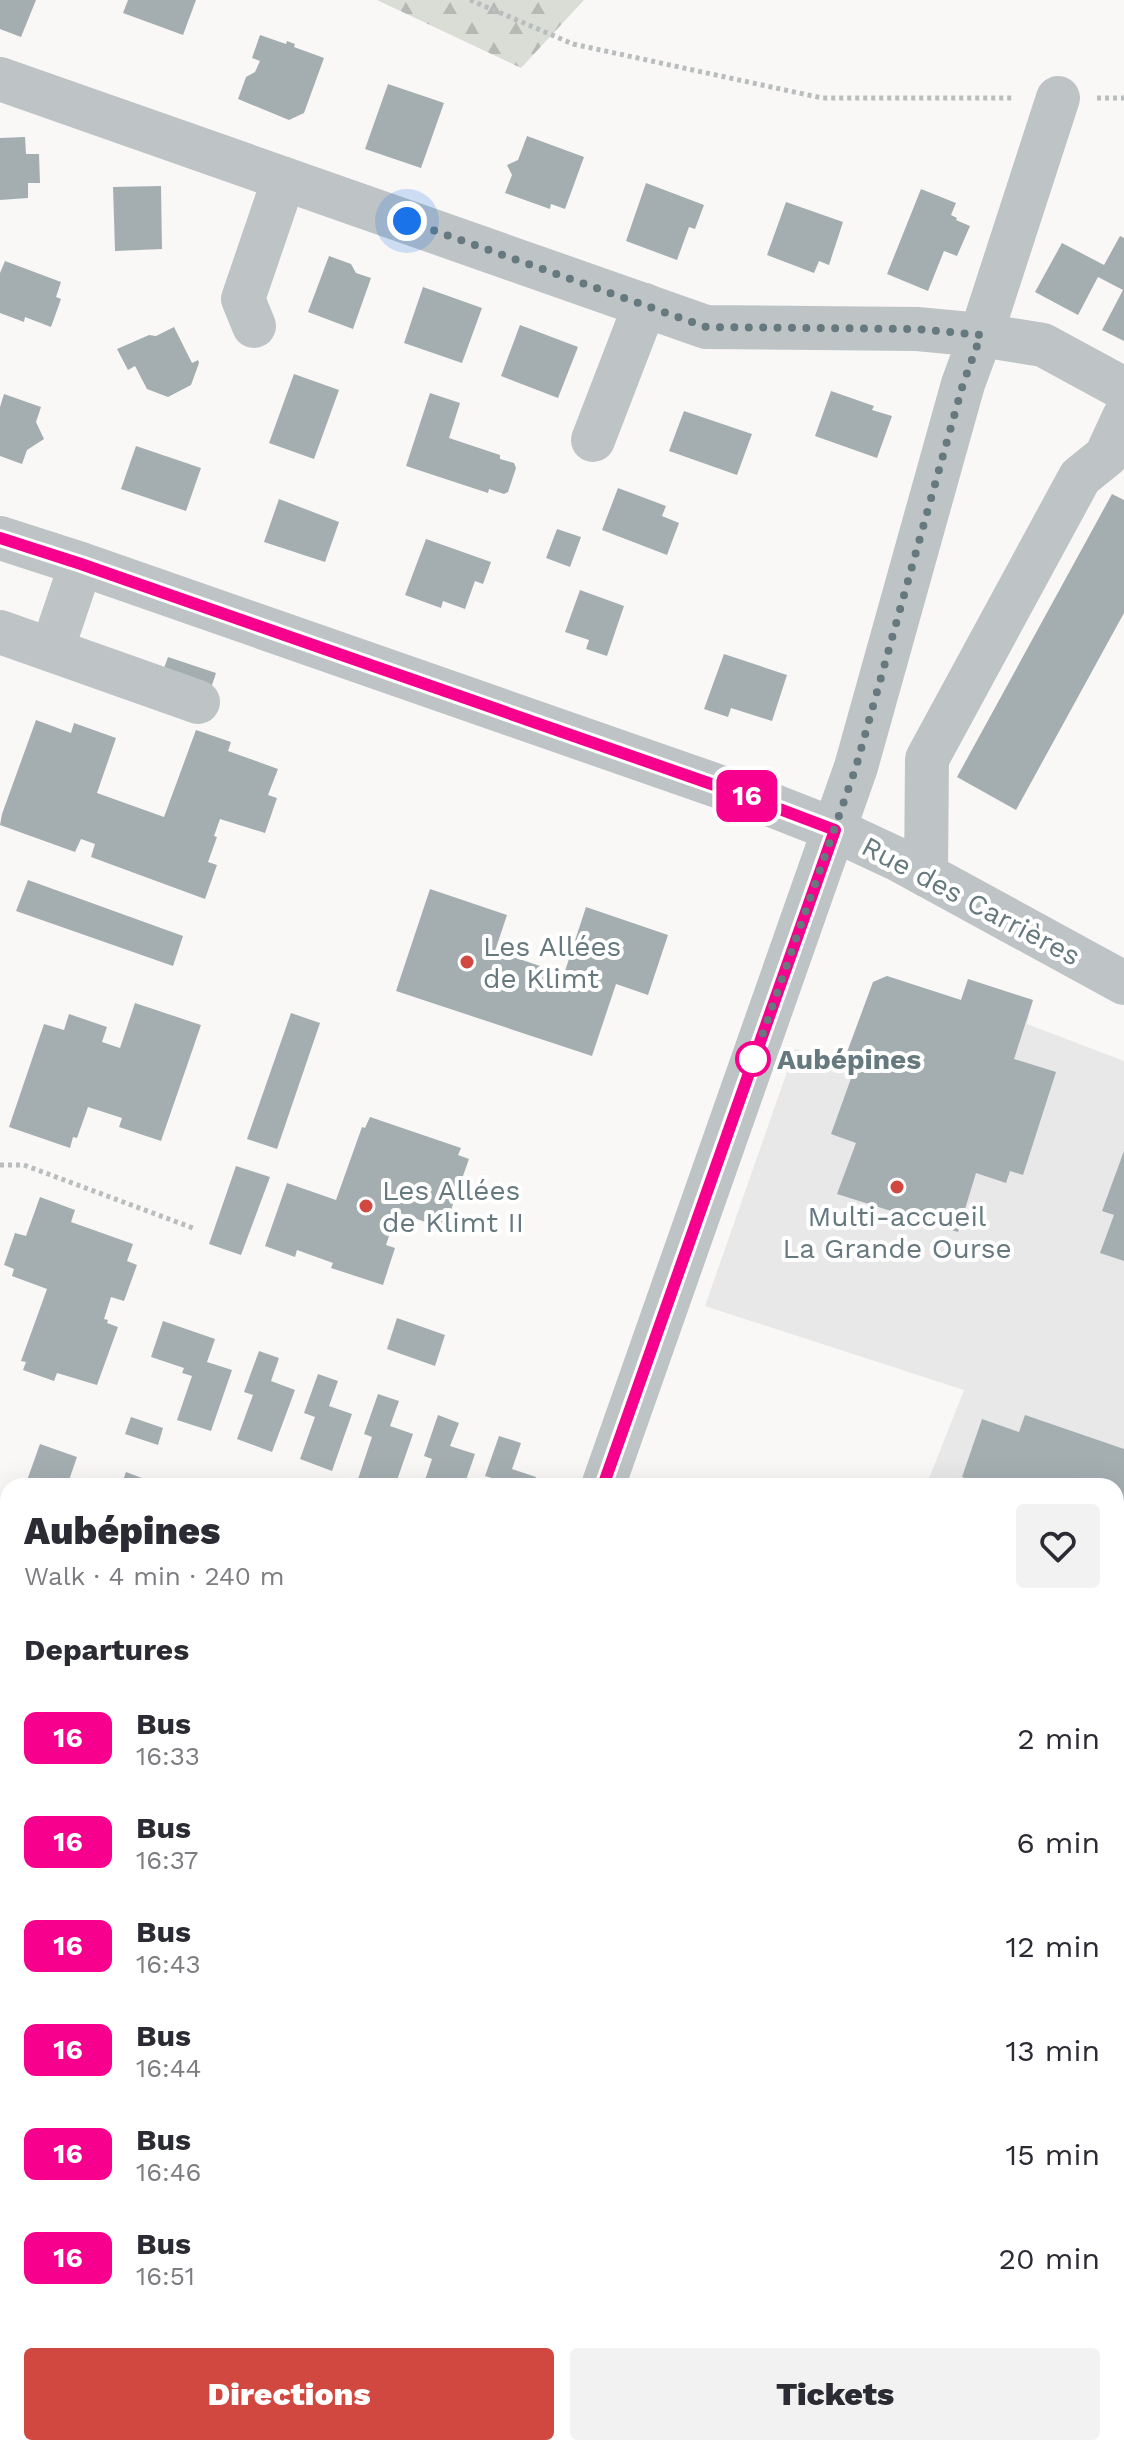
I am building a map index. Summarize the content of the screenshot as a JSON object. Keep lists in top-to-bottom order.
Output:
{
  "streets": {
    "street": ["Rue des Carrières"]
  },
  "places": [
    "Les Allées de Klimt",
    "Aubépines",
    "Multi-accueil La Grande Ourse",
    "Les Allées de Klimt II"
  ],
  "lines": ["bus line 16"],
  "page": {
    "on_map": "16",
    "heading": [
      ["Aubépines", "Walk · 4 min · 240 m"],
      "Departures"
    ],
    "list": [
      {
        "mark": "16",
        "name": "Bus",
        "note": "16:33",
        "value": "2 min"
      },
      {
        "mark": "16",
        "name": "Bus",
        "note": "16:37",
        "value": "6 min"
      },
      {
        "mark": "16",
        "name": "Bus",
        "note": "16:43",
        "value": "12 min"
      },
      {
        "mark": "16",
        "name": "Bus",
        "note": "16:44",
        "value": "13 min"
      },
      {
        "mark": "16",
        "name": "Bus",
        "note": "16:46",
        "value": "15 min"
      },
      {
        "mark": "16",
        "name": "Bus",
        "note": "16:51",
        "value": "20 min"
      }
    ],
    "buttons": ["Directions", "Tickets"]
  }
}
